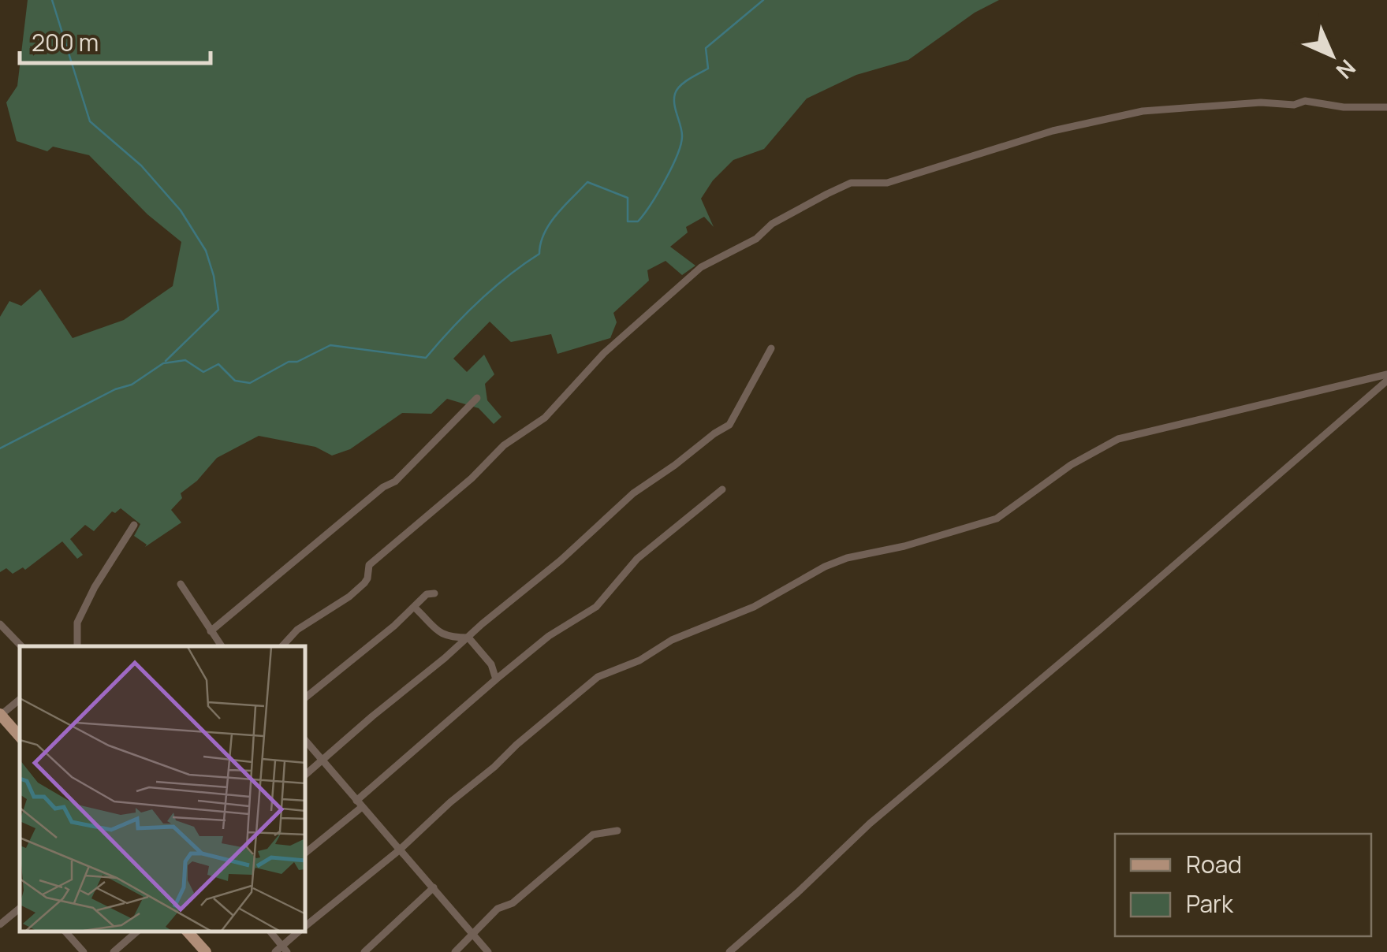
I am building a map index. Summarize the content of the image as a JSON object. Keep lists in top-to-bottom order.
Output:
{
  "legend": ["Road", "Park"],
  "scale_bar": "200 m",
  "north": "bottom right"
}
